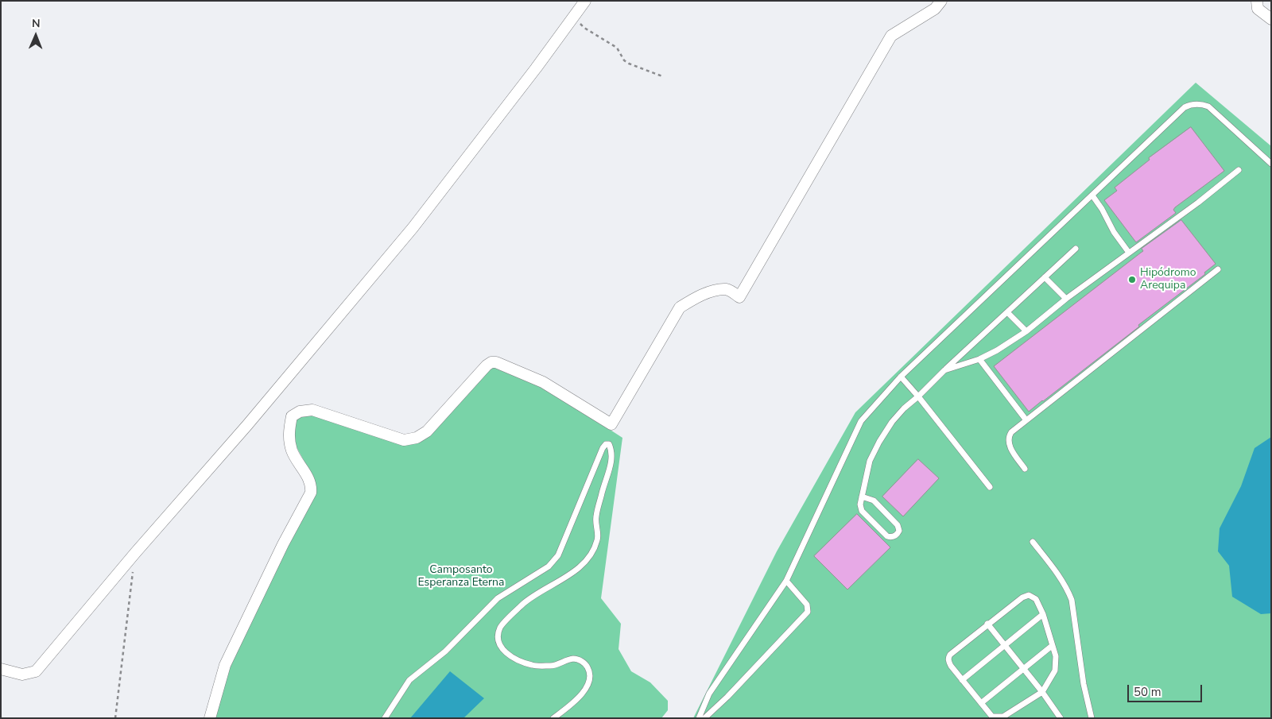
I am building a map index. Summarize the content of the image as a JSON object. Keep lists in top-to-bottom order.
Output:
{
  "parks": ["Camposanto Esperanza Eterna"],
  "places": ["Hipódromo Arequipa"],
  "scale_bar": "50 m",
  "north": "top"
}
